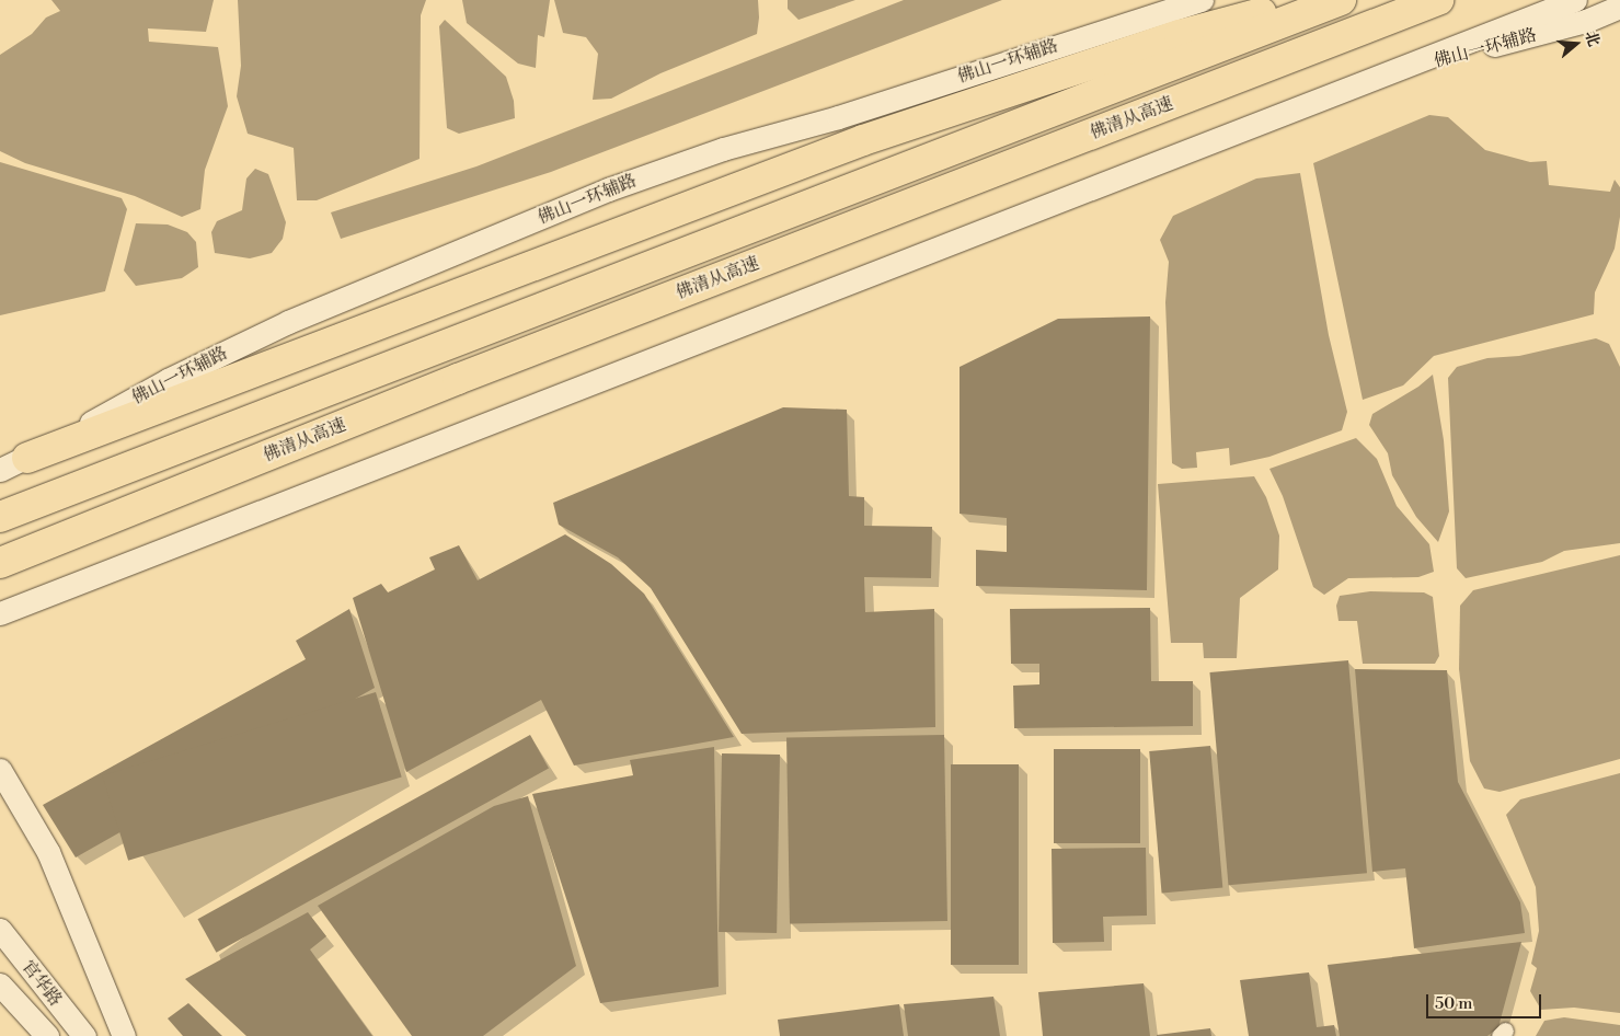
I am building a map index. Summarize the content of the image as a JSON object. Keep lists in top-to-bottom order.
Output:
{
  "streets": {
    "highway": ["佛清从高速"],
    "main road": ["佛山一环辅路", "官华路"]
  },
  "scale_bar": "50 m",
  "north": "right"
}
